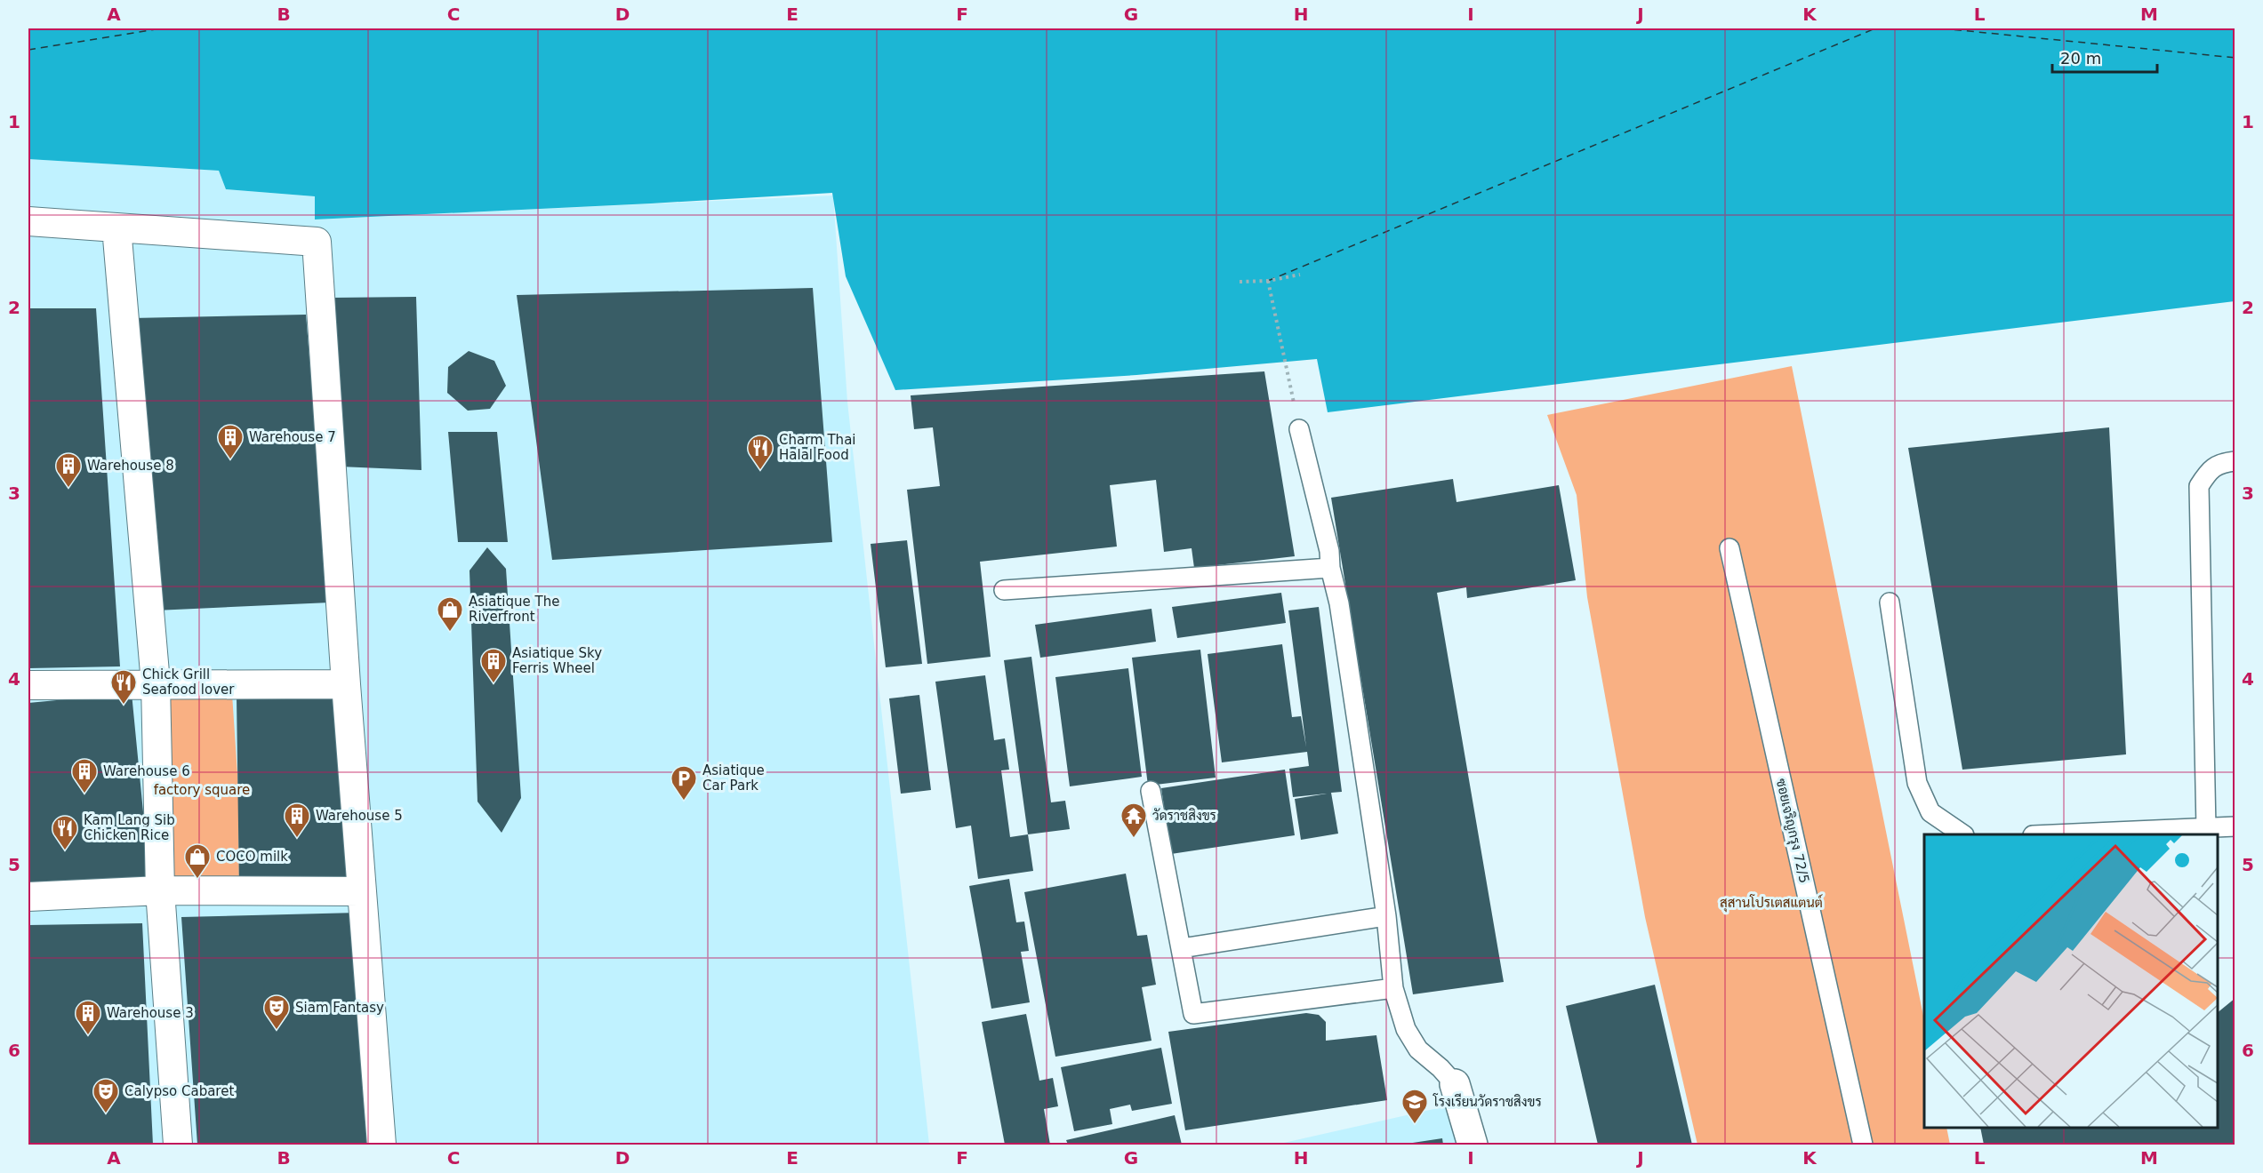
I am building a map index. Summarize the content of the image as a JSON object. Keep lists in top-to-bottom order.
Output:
{
  "streets": {
    "lane": ["ซอยเจริญกรุง 72/5"]
  },
  "parks": ["factory square", "สุสานโปรเตสแตนต์"],
  "places": {
    "building": [
      "Warehouse 7",
      "Warehouse 8",
      "Asiatique Sky Ferris Wheel",
      "Warehouse 6",
      "Warehouse 5",
      "Warehouse 3"
    ],
    "restaurant": ["Charm Thai Halal Food", "Chick Grill Seafood lover", "Kam Lang Sib Chicken Rice"],
    "shop": ["Asiatique The Riverfront", "COCO milk"],
    "parking": ["Asiatique Car Park"],
    "temple": ["วัดราชสิงขร"],
    "theatre": ["Siam Fantasy", "Calypso Cabaret"],
    "school or university": ["โรงเรียนวัดราชสิงขร"]
  },
  "scale_bar": "20 m",
  "grid": {
    "columns": [
      "A",
      "B",
      "C",
      "D",
      "E",
      "F",
      "G",
      "H",
      "I",
      "J",
      "K",
      "L",
      "M"
    ],
    "rows": [
      "1",
      "2",
      "3",
      "4",
      "5",
      "6"
    ]
  }
}
